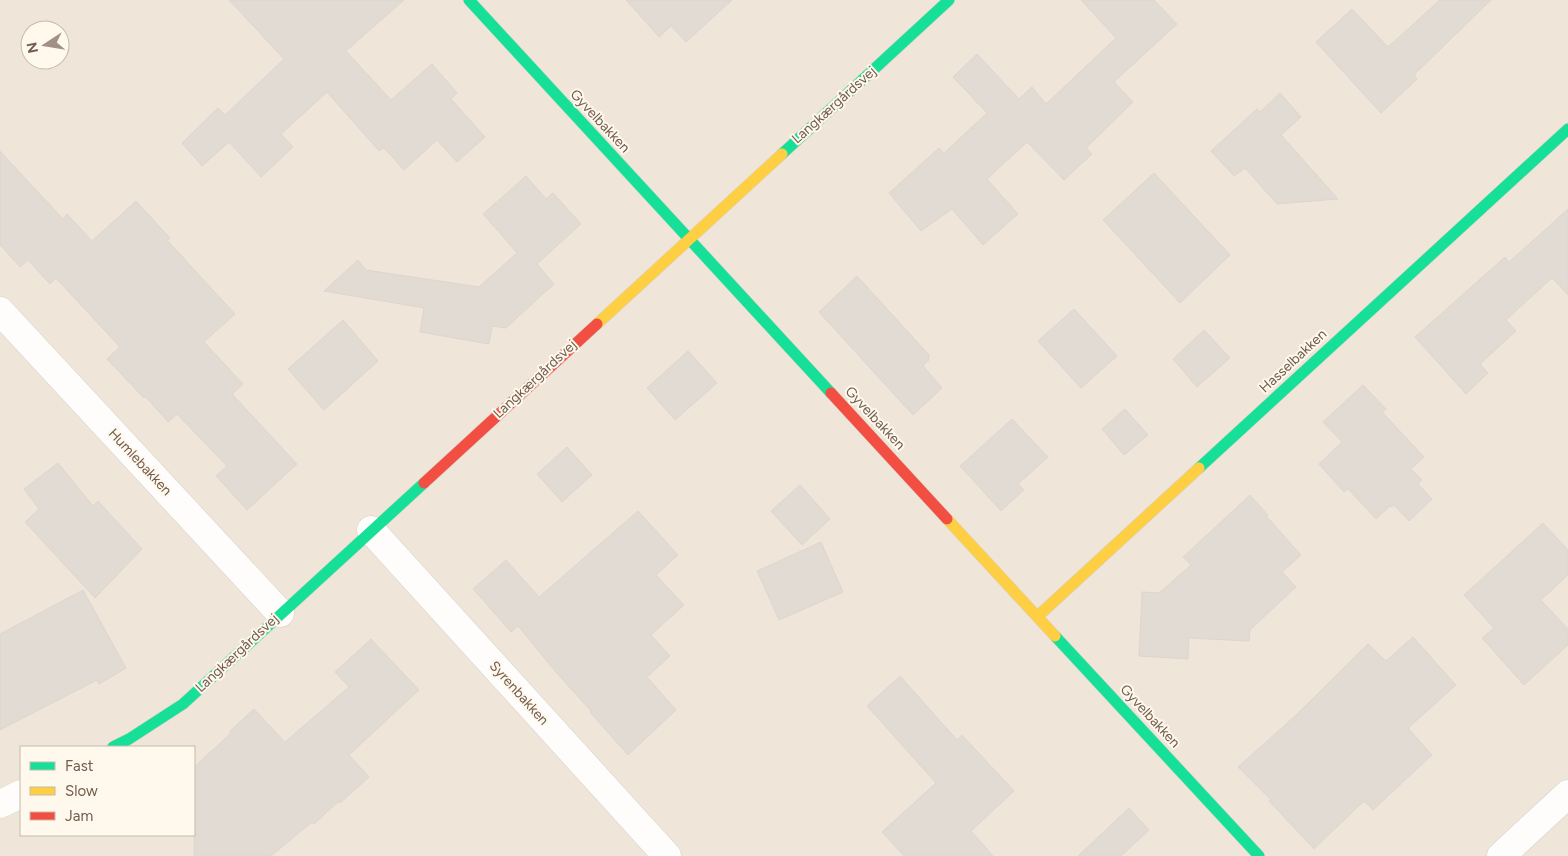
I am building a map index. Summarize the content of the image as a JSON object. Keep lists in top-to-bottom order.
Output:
{
  "streets": {
    "street": [
      "Langkærgårdsvej",
      "Gyvelbakken",
      "Hasselbakken",
      "Humlebakken",
      "Syrenbakken"
    ]
  },
  "crossings": [
    ["Langkærgårdsvej", "Gyvelbakken"],
    ["Langkærgårdsvej", "Humlebakken"],
    ["Langkærgårdsvej", "Syrenbakken"],
    ["Gyvelbakken", "Hasselbakken"]
  ],
  "legend": ["Fast", "Slow", "Jam"],
  "north": "left"
}
